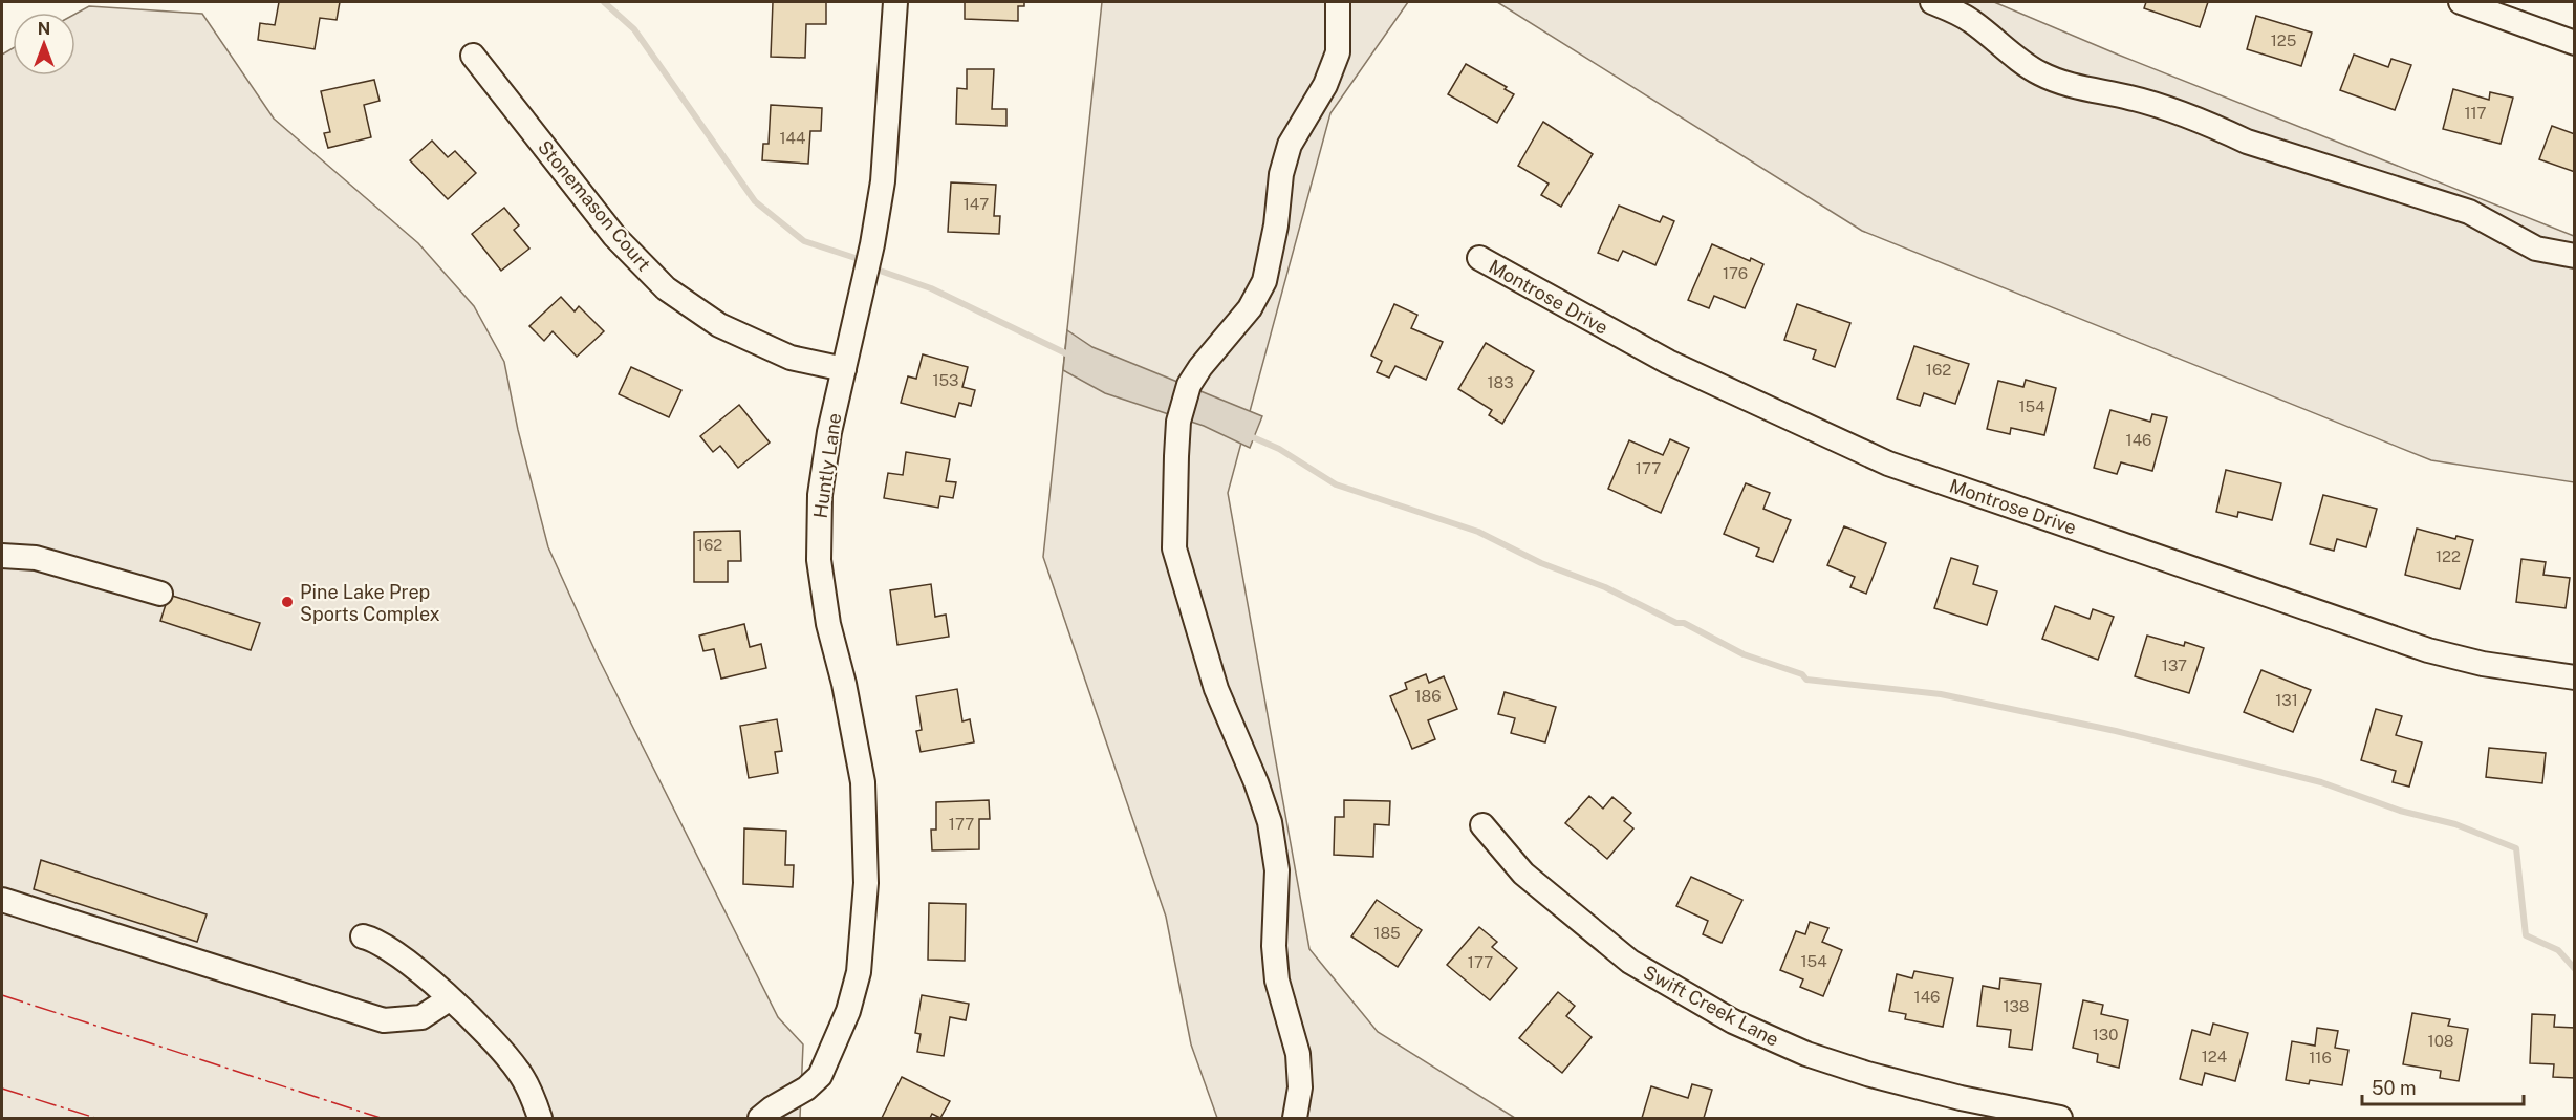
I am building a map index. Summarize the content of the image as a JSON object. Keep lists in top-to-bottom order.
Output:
{
  "streets": {
    "street": [
      "Stonemason Court",
      "Montrose Drive",
      "Huntly Lane",
      "Swift Creek Lane"
    ]
  },
  "crossings": [
    ["Stonemason Court", "Huntly Lane"]
  ],
  "places": ["Pine Lake Prep Sports Complex"],
  "house_numbers": [
    "125",
    "117",
    "144",
    "147",
    "176",
    "162",
    "153",
    "183",
    "154",
    "146",
    "177",
    "162",
    "122",
    "137",
    "186",
    "131",
    "177",
    "185",
    "154",
    "177",
    "146",
    "138",
    "130",
    "108",
    "124",
    "116"
  ],
  "scale_bar": "50 m",
  "north": "top"
}
